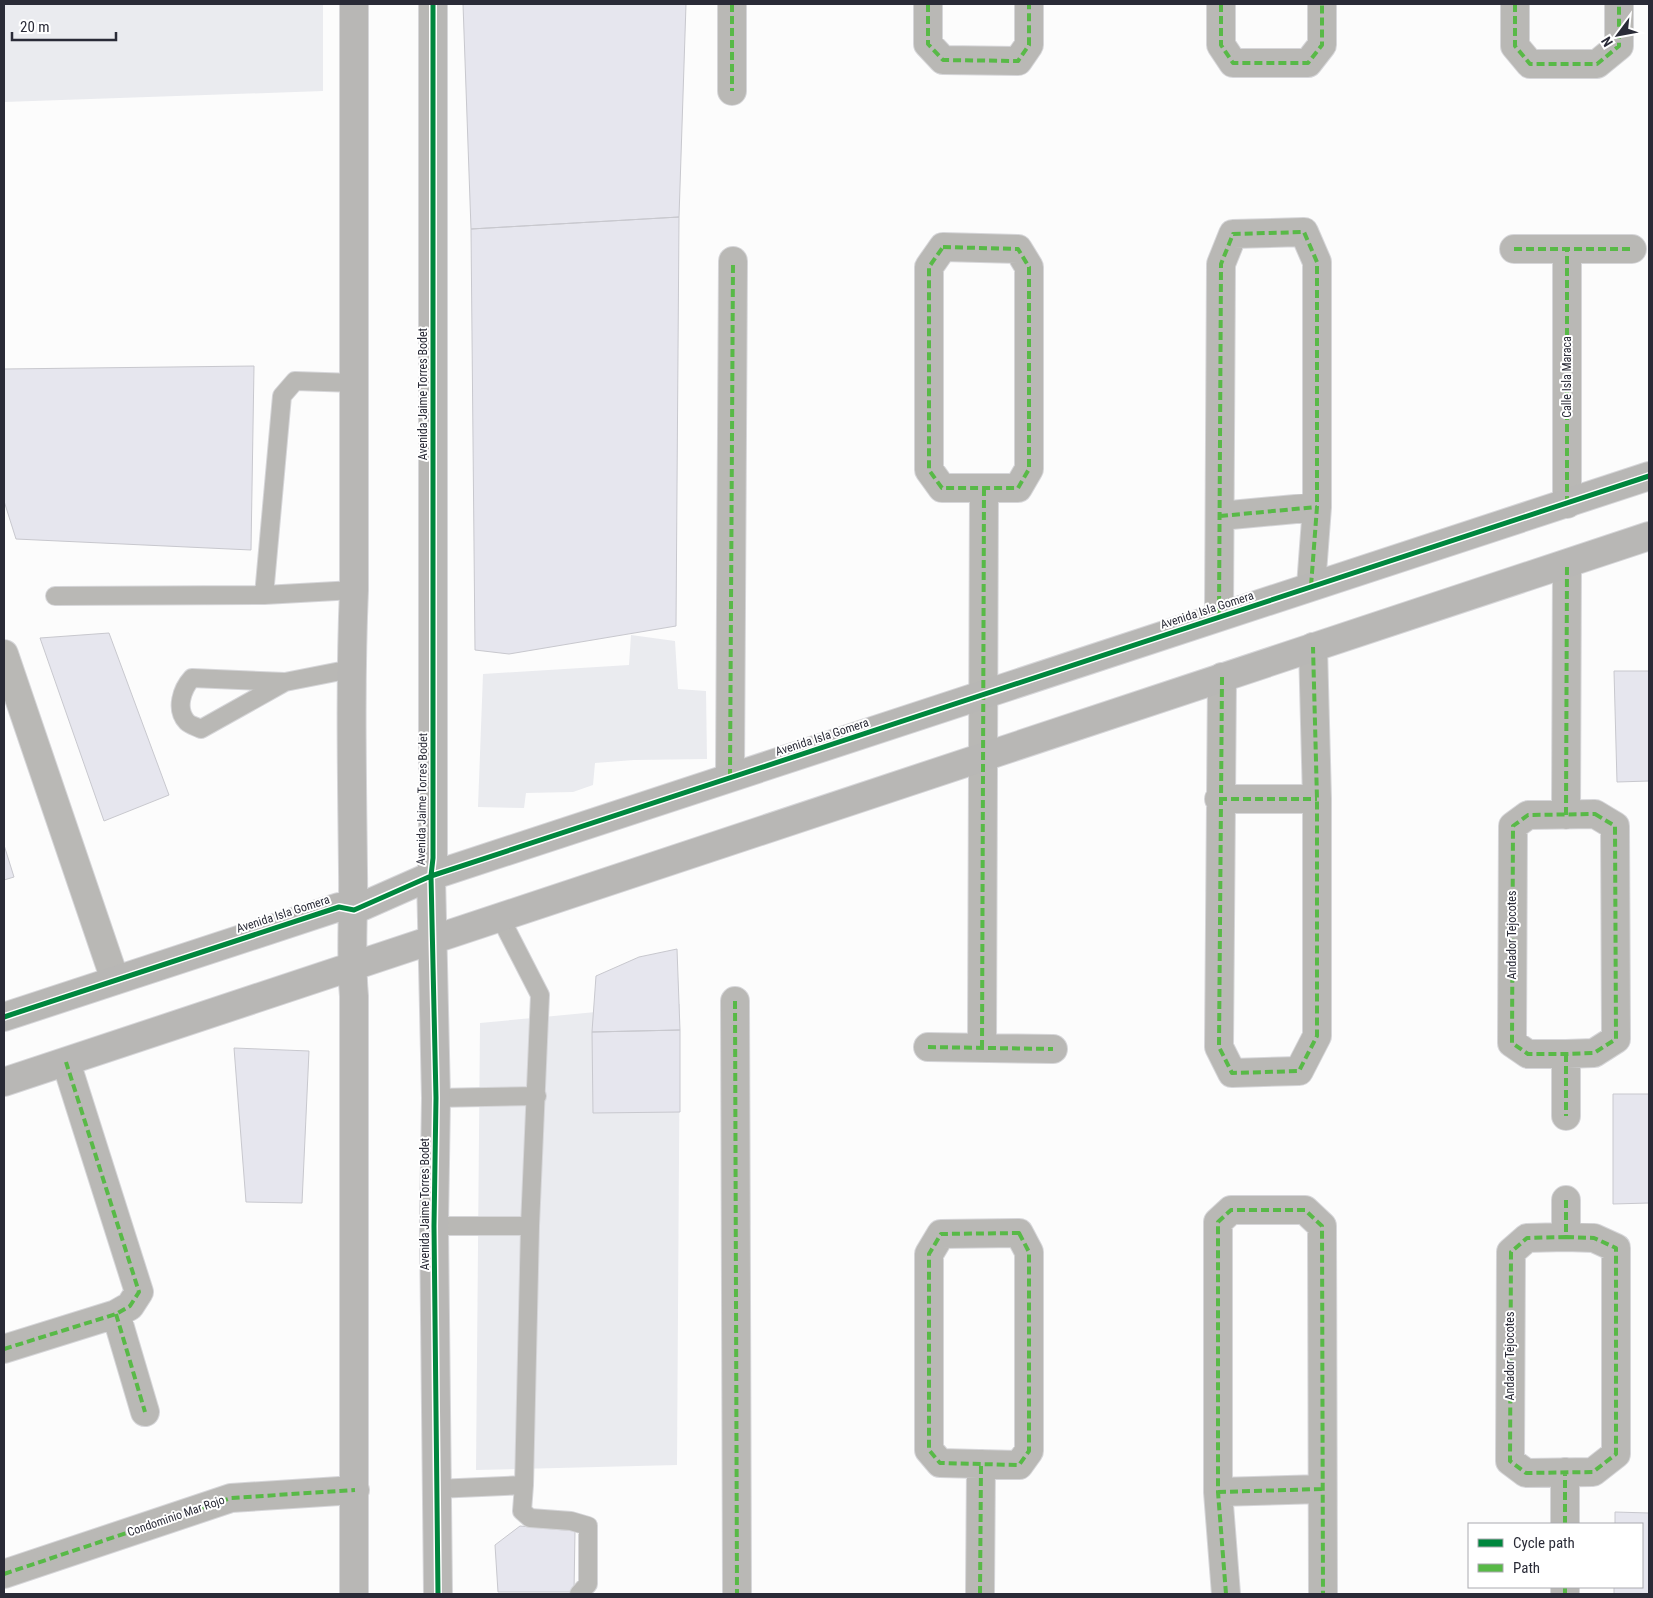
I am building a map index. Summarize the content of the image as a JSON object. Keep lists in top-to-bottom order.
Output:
{
  "streets": {
    "street": [
      "Calle Isla Maraca",
      "Avenida Jaime Torres Bodet",
      "Avenida Isla Gomera",
      "Andador Tejocotes",
      "Condominio Mar Rojo"
    ]
  },
  "crossings": [
    ["Calle Isla Maraca", "Avenida Isla Gomera"],
    ["Avenida Jaime Torres Bodet", "Avenida Isla Gomera"]
  ],
  "legend": ["Cycle path", "Path"],
  "scale_bar": "20 m",
  "north": "bottom left"
}
